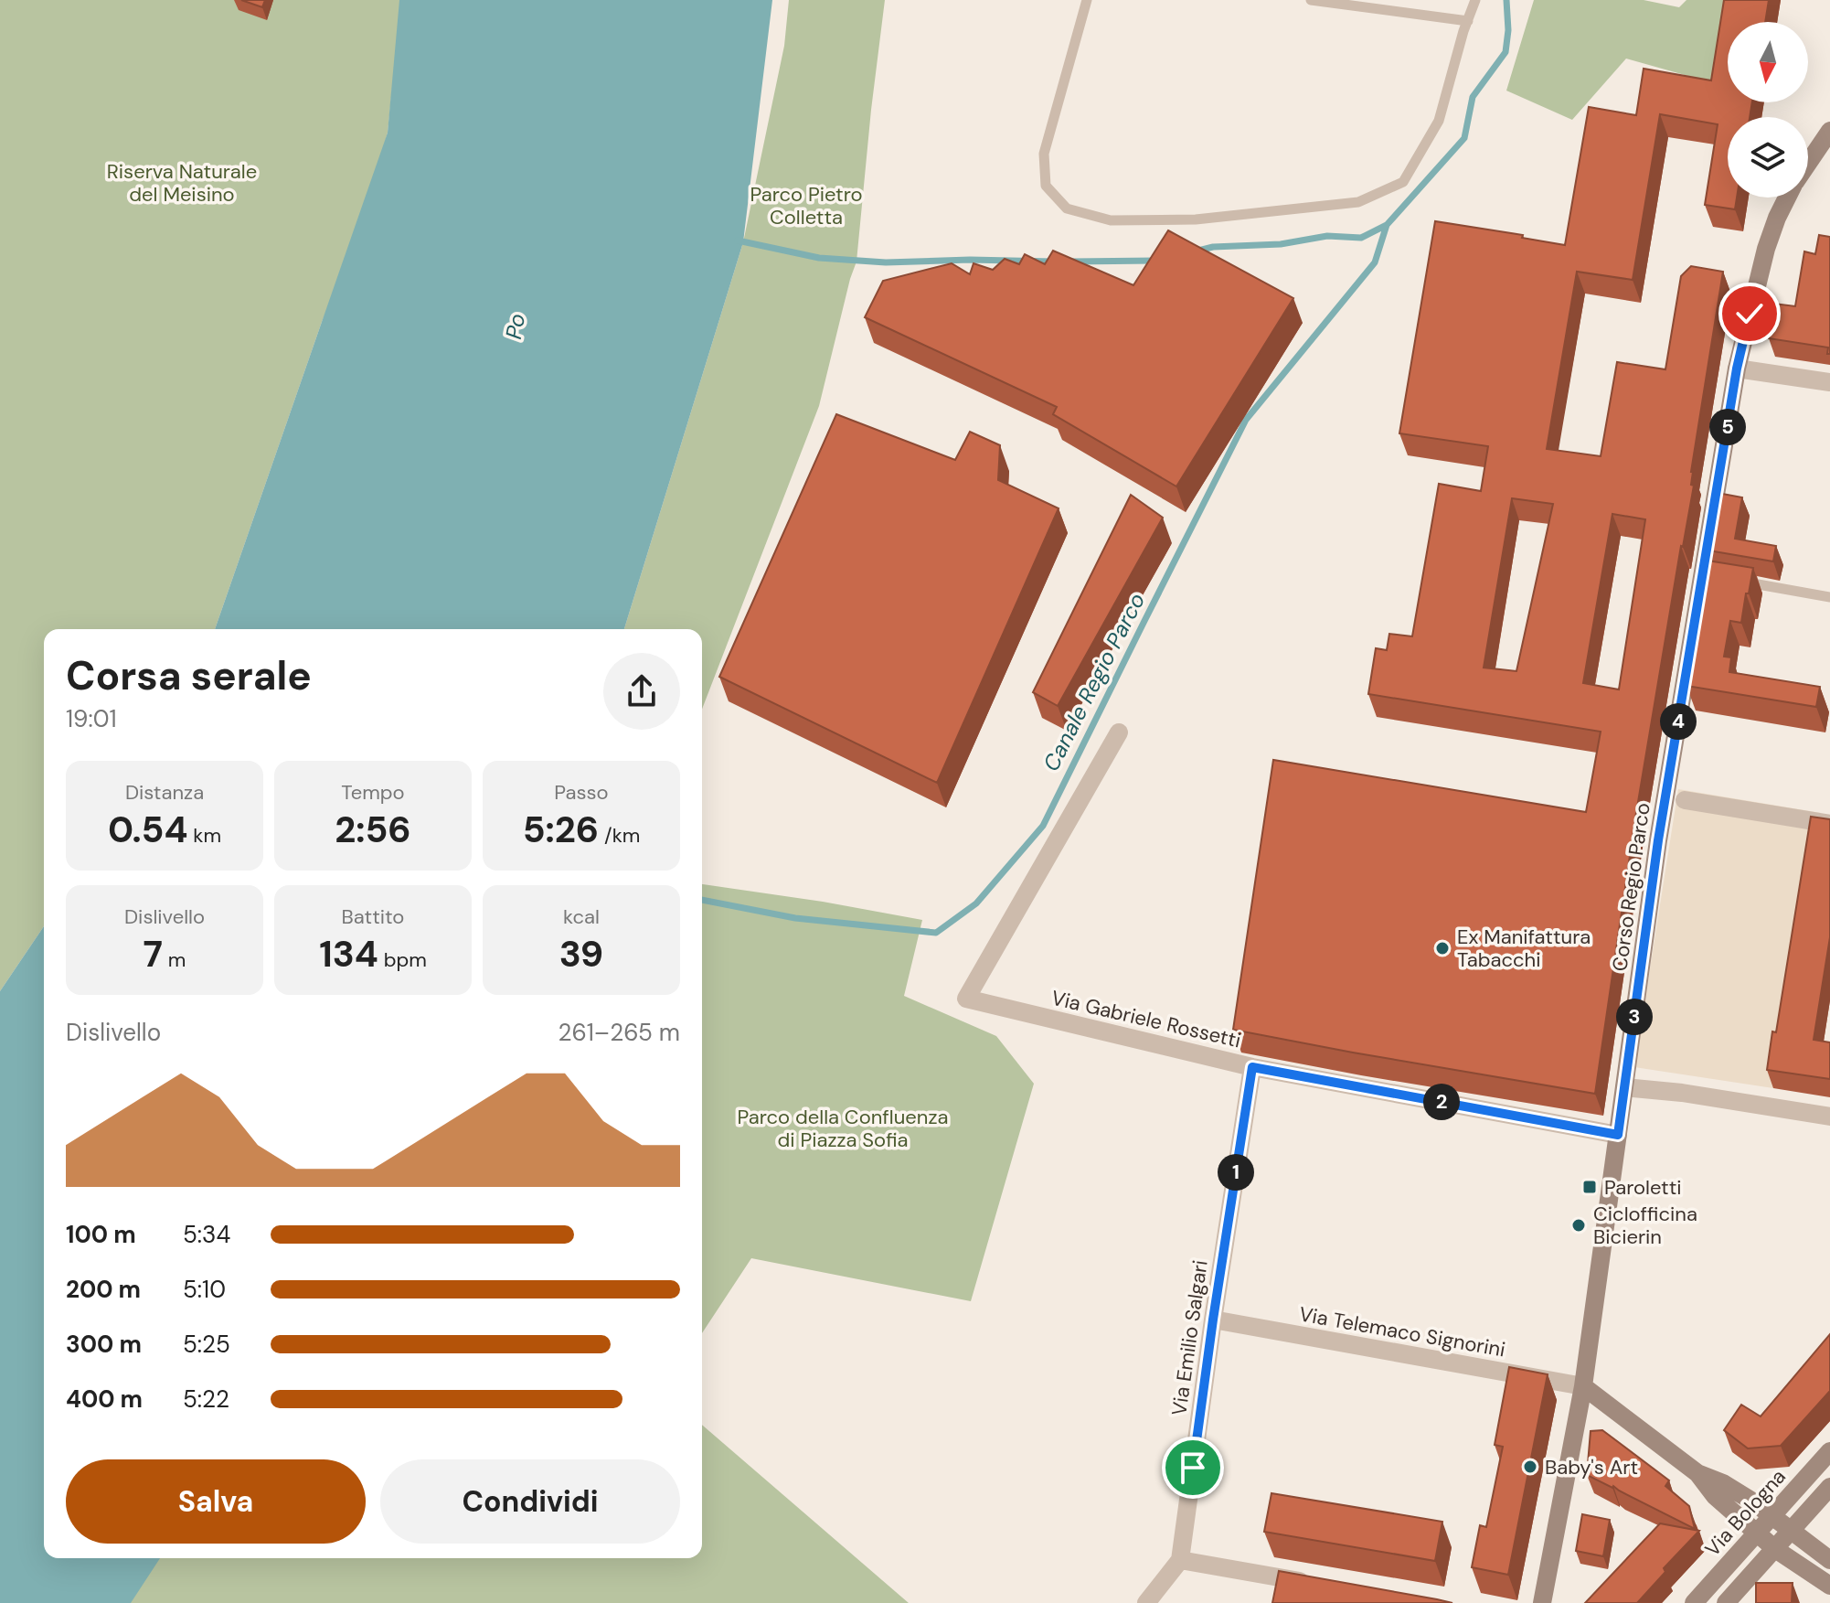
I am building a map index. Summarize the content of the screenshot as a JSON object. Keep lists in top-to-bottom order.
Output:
{
  "streets": {
    "street": [
      "Corso Regio Parco",
      "Via Gabriele Rossetti",
      "Via Telemaco Signorini",
      "Via Emilio Salgari",
      "Via Bologna"
    ]
  },
  "crossings": [
    ["Corso Regio Parco", "Via Gabriele Rossetti"],
    ["Corso Regio Parco", "Via Telemaco Signorini"],
    ["Via Gabriele Rossetti", "Via Emilio Salgari"],
    ["Via Telemaco Signorini", "Via Emilio Salgari"]
  ],
  "water": ["Po", "Canale Regio Parco"],
  "parks": ["Riserva Naturale del Meisino", "Parco Pietro Colletta", "Parco della Confluenza di Piazza Sofia"],
  "places": {
    "other": ["Ex Manifattura Tabacchi", "Ciclofficina Bicierin", "Baby's Art"],
    "transit": ["Paroletti"]
  },
  "north": "bottom",
  "page": {
    "pins": [
      "5",
      "4",
      "3",
      "2",
      "1"
    ],
    "heading": ["Corsa serale", "19:01"],
    "stats": [
      ["Distanza", "0.54 km"],
      ["Tempo", "2:56"],
      ["Passo", "5:26 /km"],
      ["Dislivello", "7 m"],
      ["Battito", "134 bpm"],
      ["kcal", "39"]
    ],
    "chart": ["Dislivello", "261–265 m"],
    "list": [
      {
        "name": "100 m",
        "note": "5:34"
      },
      {
        "name": "200 m",
        "note": "5:10"
      },
      {
        "name": "300 m",
        "note": "5:25"
      },
      {
        "name": "400 m",
        "note": "5:22"
      }
    ],
    "buttons": ["Salva", "Condividi"]
  }
}
